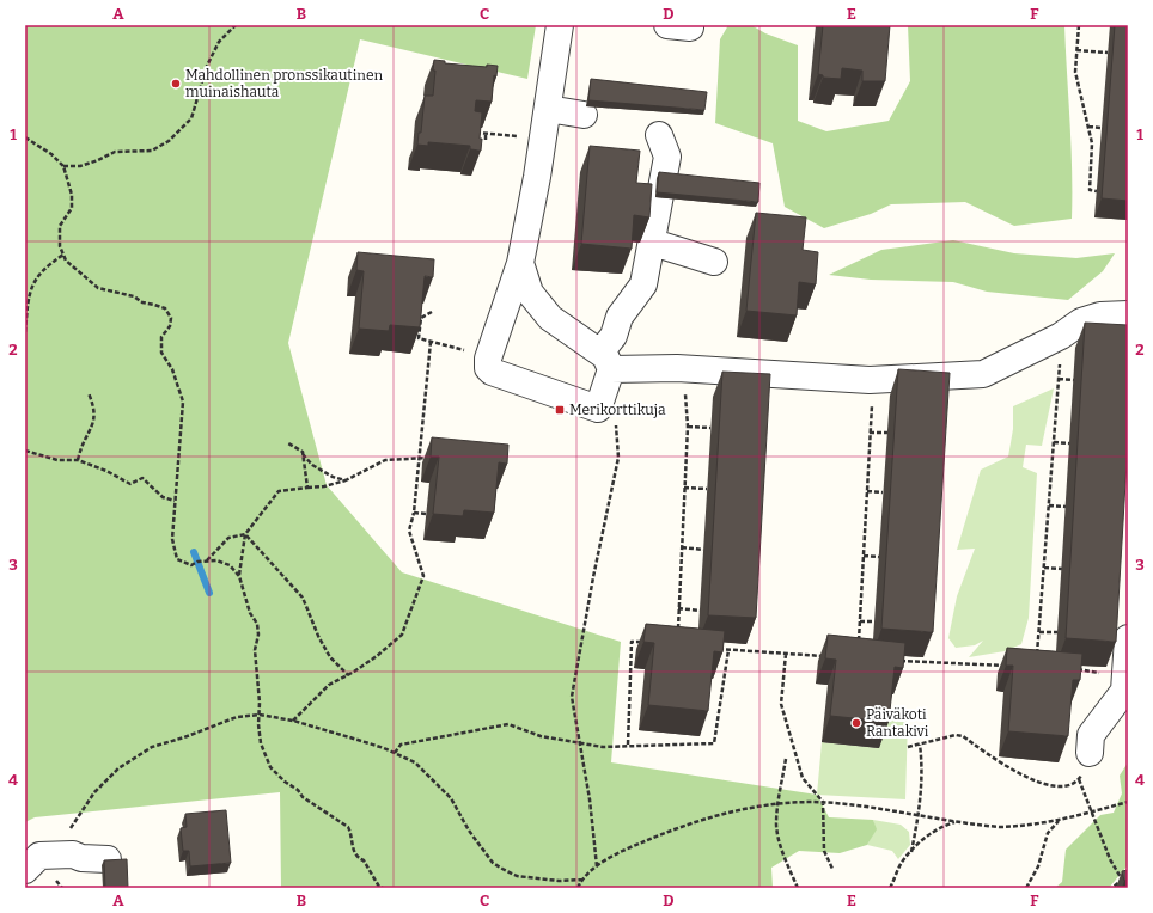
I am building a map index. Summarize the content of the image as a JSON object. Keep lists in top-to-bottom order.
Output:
{
  "places": {
    "other": ["Mahdollinen pronssikautinen muinaishauta", "Päiväkoti Rantakivi"],
    "transit": ["Merikorttikuja"]
  },
  "grid": {
    "columns": [
      "A",
      "B",
      "C",
      "D",
      "E",
      "F"
    ],
    "rows": [
      "1",
      "2",
      "3",
      "4"
    ]
  }
}
